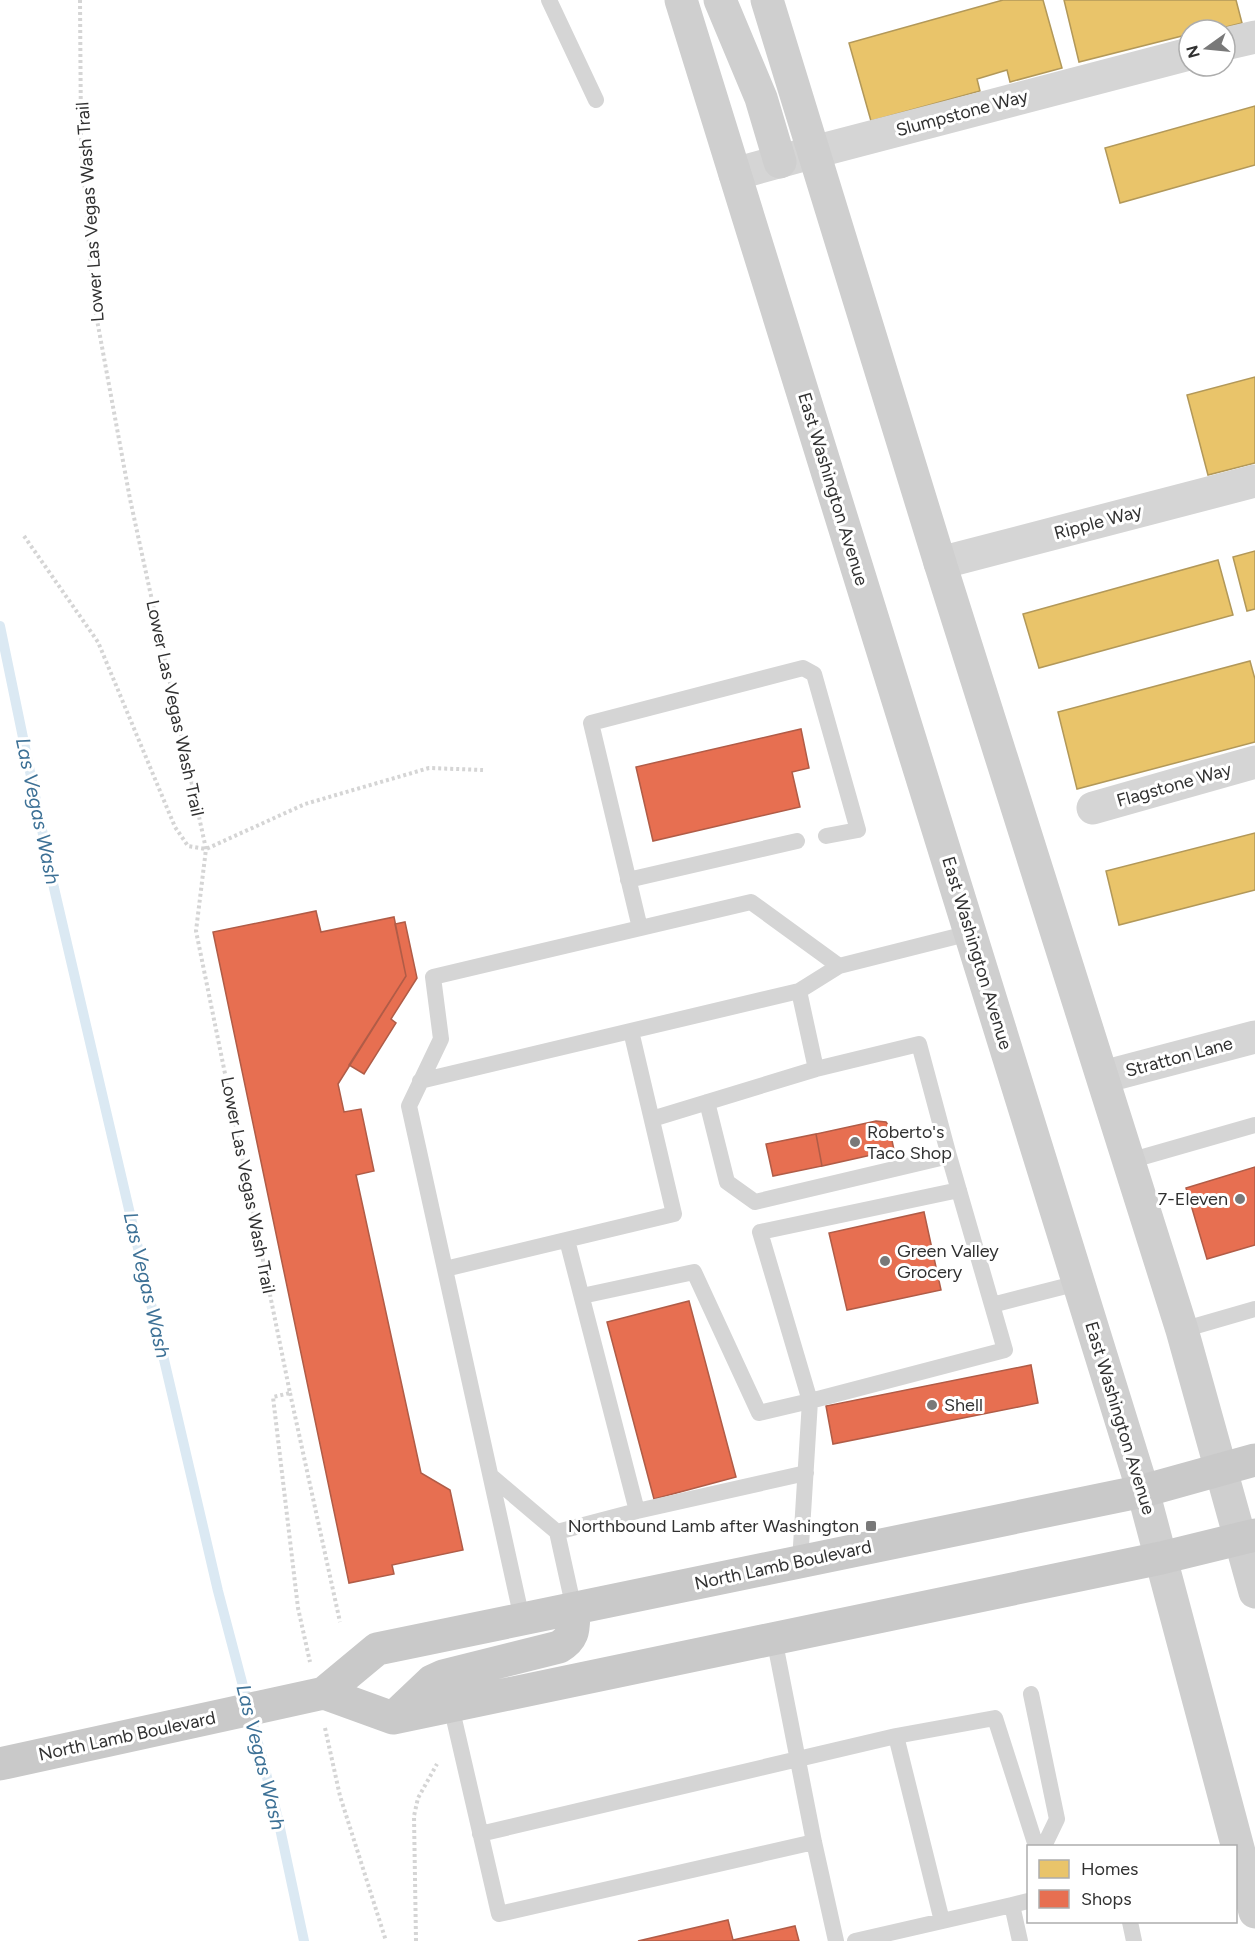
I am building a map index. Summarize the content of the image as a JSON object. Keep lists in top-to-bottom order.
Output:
{
  "streets": {
    "main road": ["East Washington Avenue", "North Lamb Boulevard"],
    "street": [
      "Slumpstone Way",
      "Ripple Way",
      "Flagstone Way",
      "Stratton Lane"
    ],
    "path": ["Lower Las Vegas Wash Trail"]
  },
  "crossings": [
    ["Slumpstone Way", "East Washington Avenue"],
    ["East Washington Avenue", "North Lamb Boulevard"]
  ],
  "water": ["Las Vegas Wash"],
  "places": {
    "other": [
      "Roberto's Taco Shop",
      "7-Eleven",
      "Green Valley Grocery",
      "Shell"
    ],
    "transit": ["Northbound Lamb after Washington"]
  },
  "legend": ["Homes", "Shops"],
  "north": "left"
}
